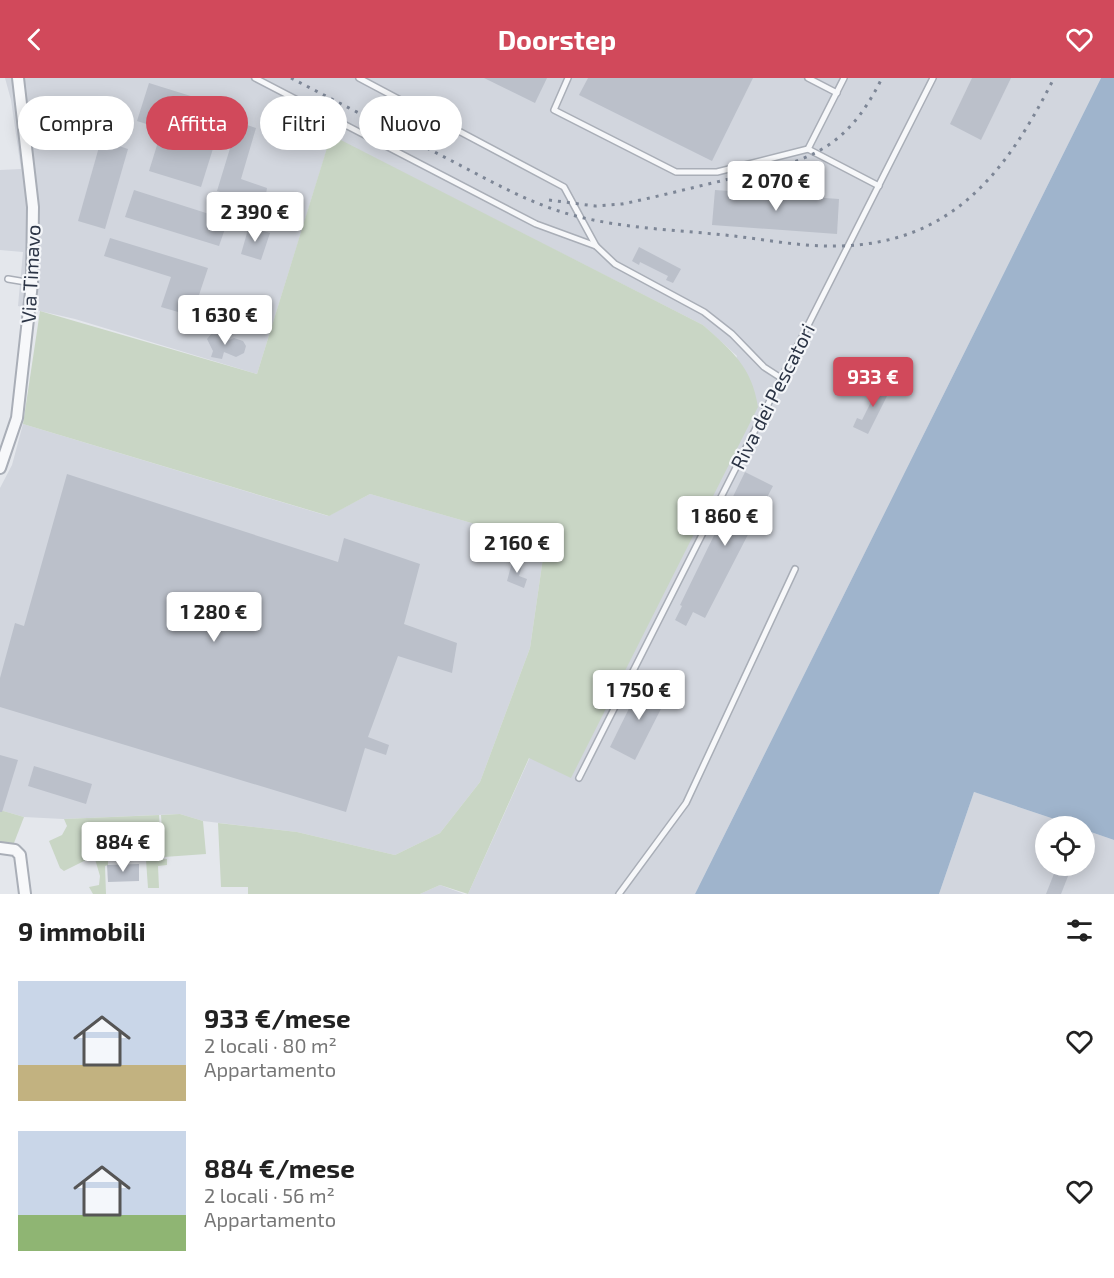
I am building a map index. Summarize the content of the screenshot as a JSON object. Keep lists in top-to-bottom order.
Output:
{
  "streets": {
    "street": ["Via Timavo"],
    "lane": ["Riva dei Pescatori"]
  },
  "page": {
    "header": "Doorstep",
    "chip": [
      "Compra",
      "Affitta",
      "Filtri",
      "Nuovo"
    ],
    "price": [
      "2 070 €",
      "2 390 €",
      "1 630 €",
      "933 €",
      "1 860 €",
      "2 160 €",
      "1 280 €",
      "1 750 €",
      "884 €"
    ],
    "heading": "9 immobili",
    "list": [
      {
        "name": "933 €/mese",
        "note": "2 locali · 80 m² · Appartamento"
      },
      {
        "name": "884 €/mese",
        "note": "2 locali · 56 m² · Appartamento"
      }
    ]
  }
}
